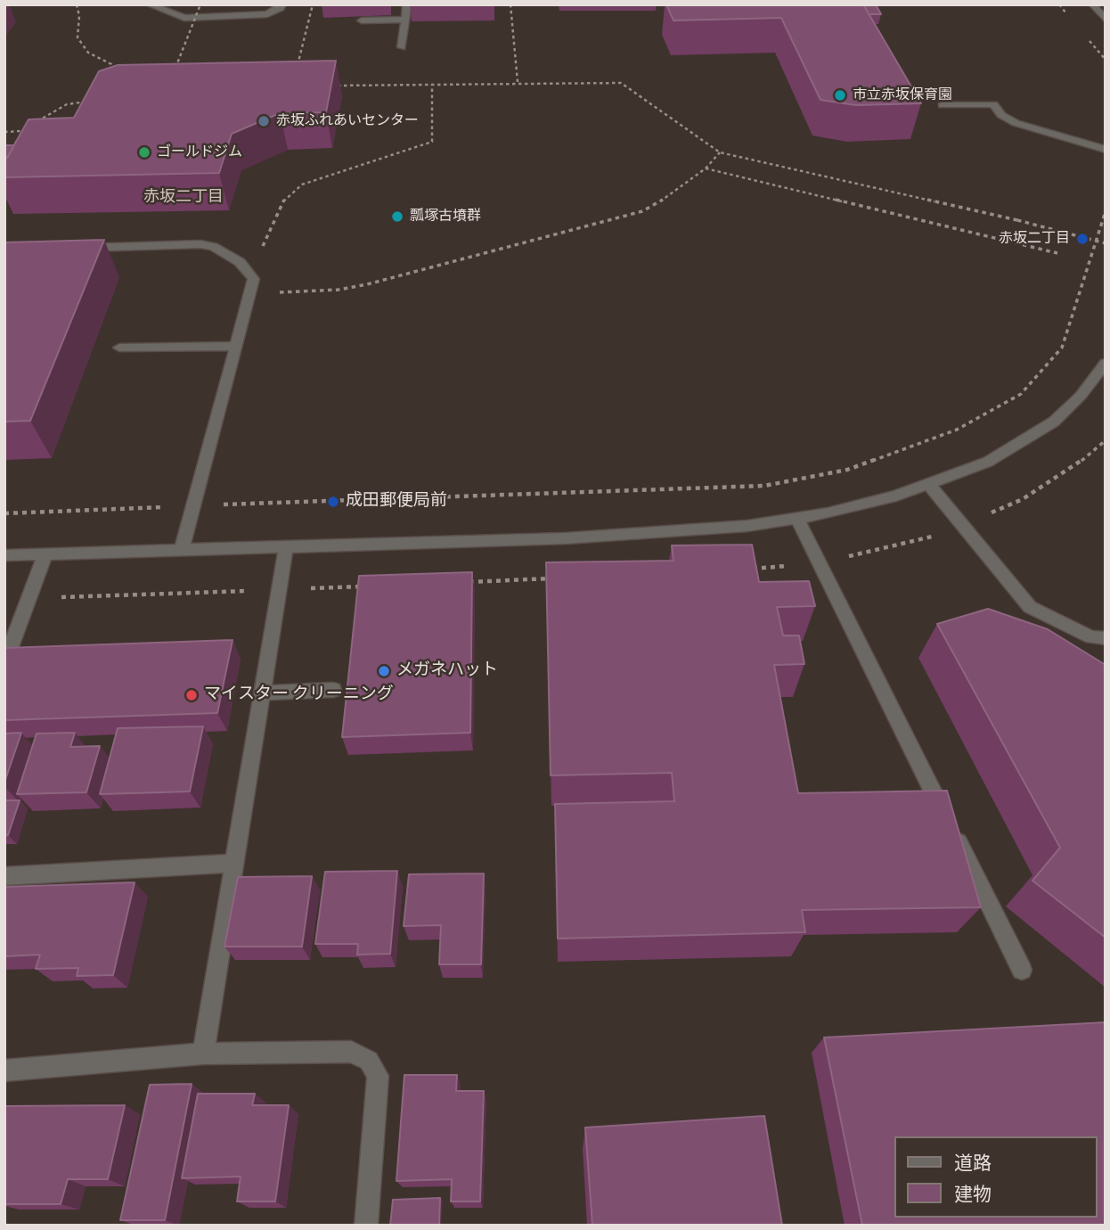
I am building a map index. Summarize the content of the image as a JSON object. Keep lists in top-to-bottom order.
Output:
{
  "districts": ["赤坂二丁目"],
  "places": [
    "市立赤坂保育園",
    "赤坂ふれあいセンター",
    "ゴールドジム",
    "瓢塚古墳群",
    "赤坂二丁目",
    "成田郵便局前",
    "メガネハット",
    "マイスター クリーニング"
  ],
  "legend": ["道路", "建物"]
}
